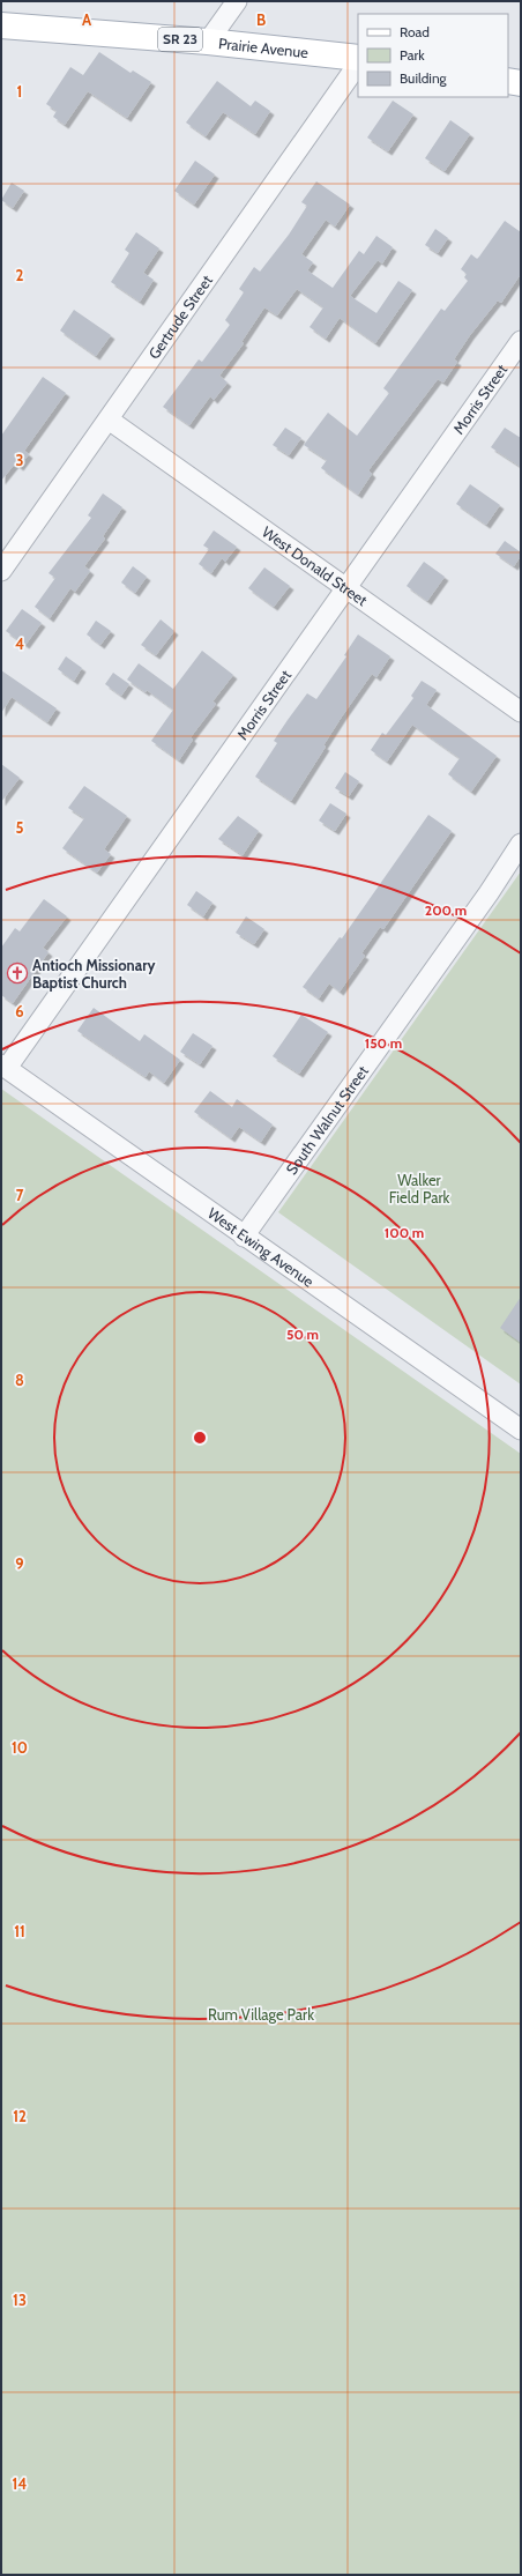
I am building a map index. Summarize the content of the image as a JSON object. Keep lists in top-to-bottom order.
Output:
{
  "streets": {
    "main road": ["SR 23", "Prairie Avenue"],
    "street": [
      "Gertrude Street",
      "Morris Street",
      "West Donald Street",
      "South Walnut Street",
      "West Ewing Avenue"
    ]
  },
  "crossings": [
    ["Gertrude Street", "West Donald Street"],
    ["Morris Street", "West Donald Street"],
    ["Morris Street", "West Ewing Avenue"],
    ["South Walnut Street", "West Ewing Avenue"]
  ],
  "parks": ["Walker Field Park", "Rum Village Park"],
  "places": {
    "church": ["Antioch Missionary Baptist Church"]
  },
  "legend": ["Road", "Park", "Building"],
  "grid": {
    "columns": ["A", "B"],
    "rows": [
      "1",
      "2",
      "3",
      "4",
      "5",
      "6",
      "7",
      "8",
      "9",
      "10",
      "11",
      "12",
      "13",
      "14"
    ]
  },
  "rings": [
    "200 m",
    "150 m",
    "100 m",
    "50 m"
  ]
}
